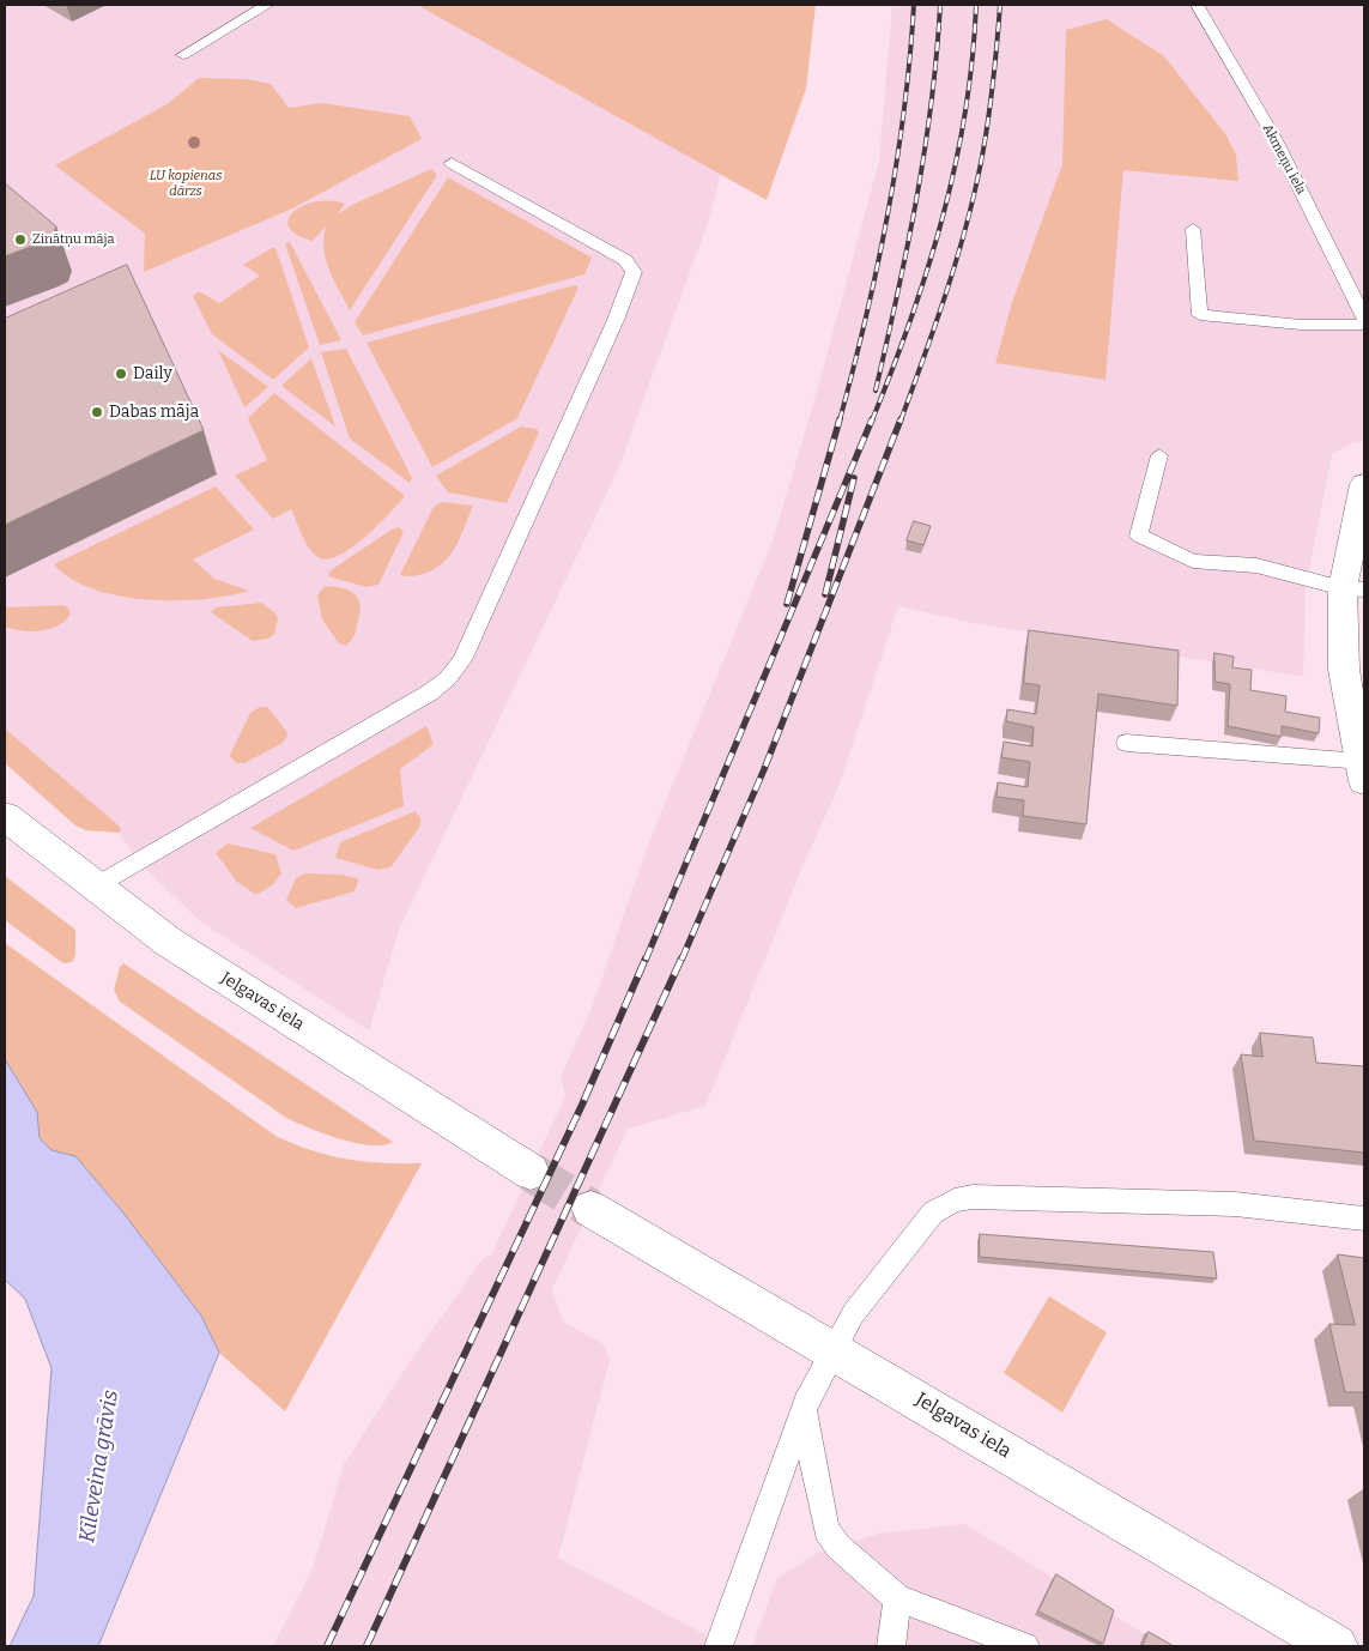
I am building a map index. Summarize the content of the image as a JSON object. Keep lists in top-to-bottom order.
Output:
{
  "streets": {
    "main road": ["Jelgavas iela"],
    "lane": ["Akmeņu iela"]
  },
  "water": ["Kīleveina grāvis"],
  "parks": ["LU kopienas dārzs"],
  "places": ["Zinātņu māja", "Daily", "Dabas māja"]
}
